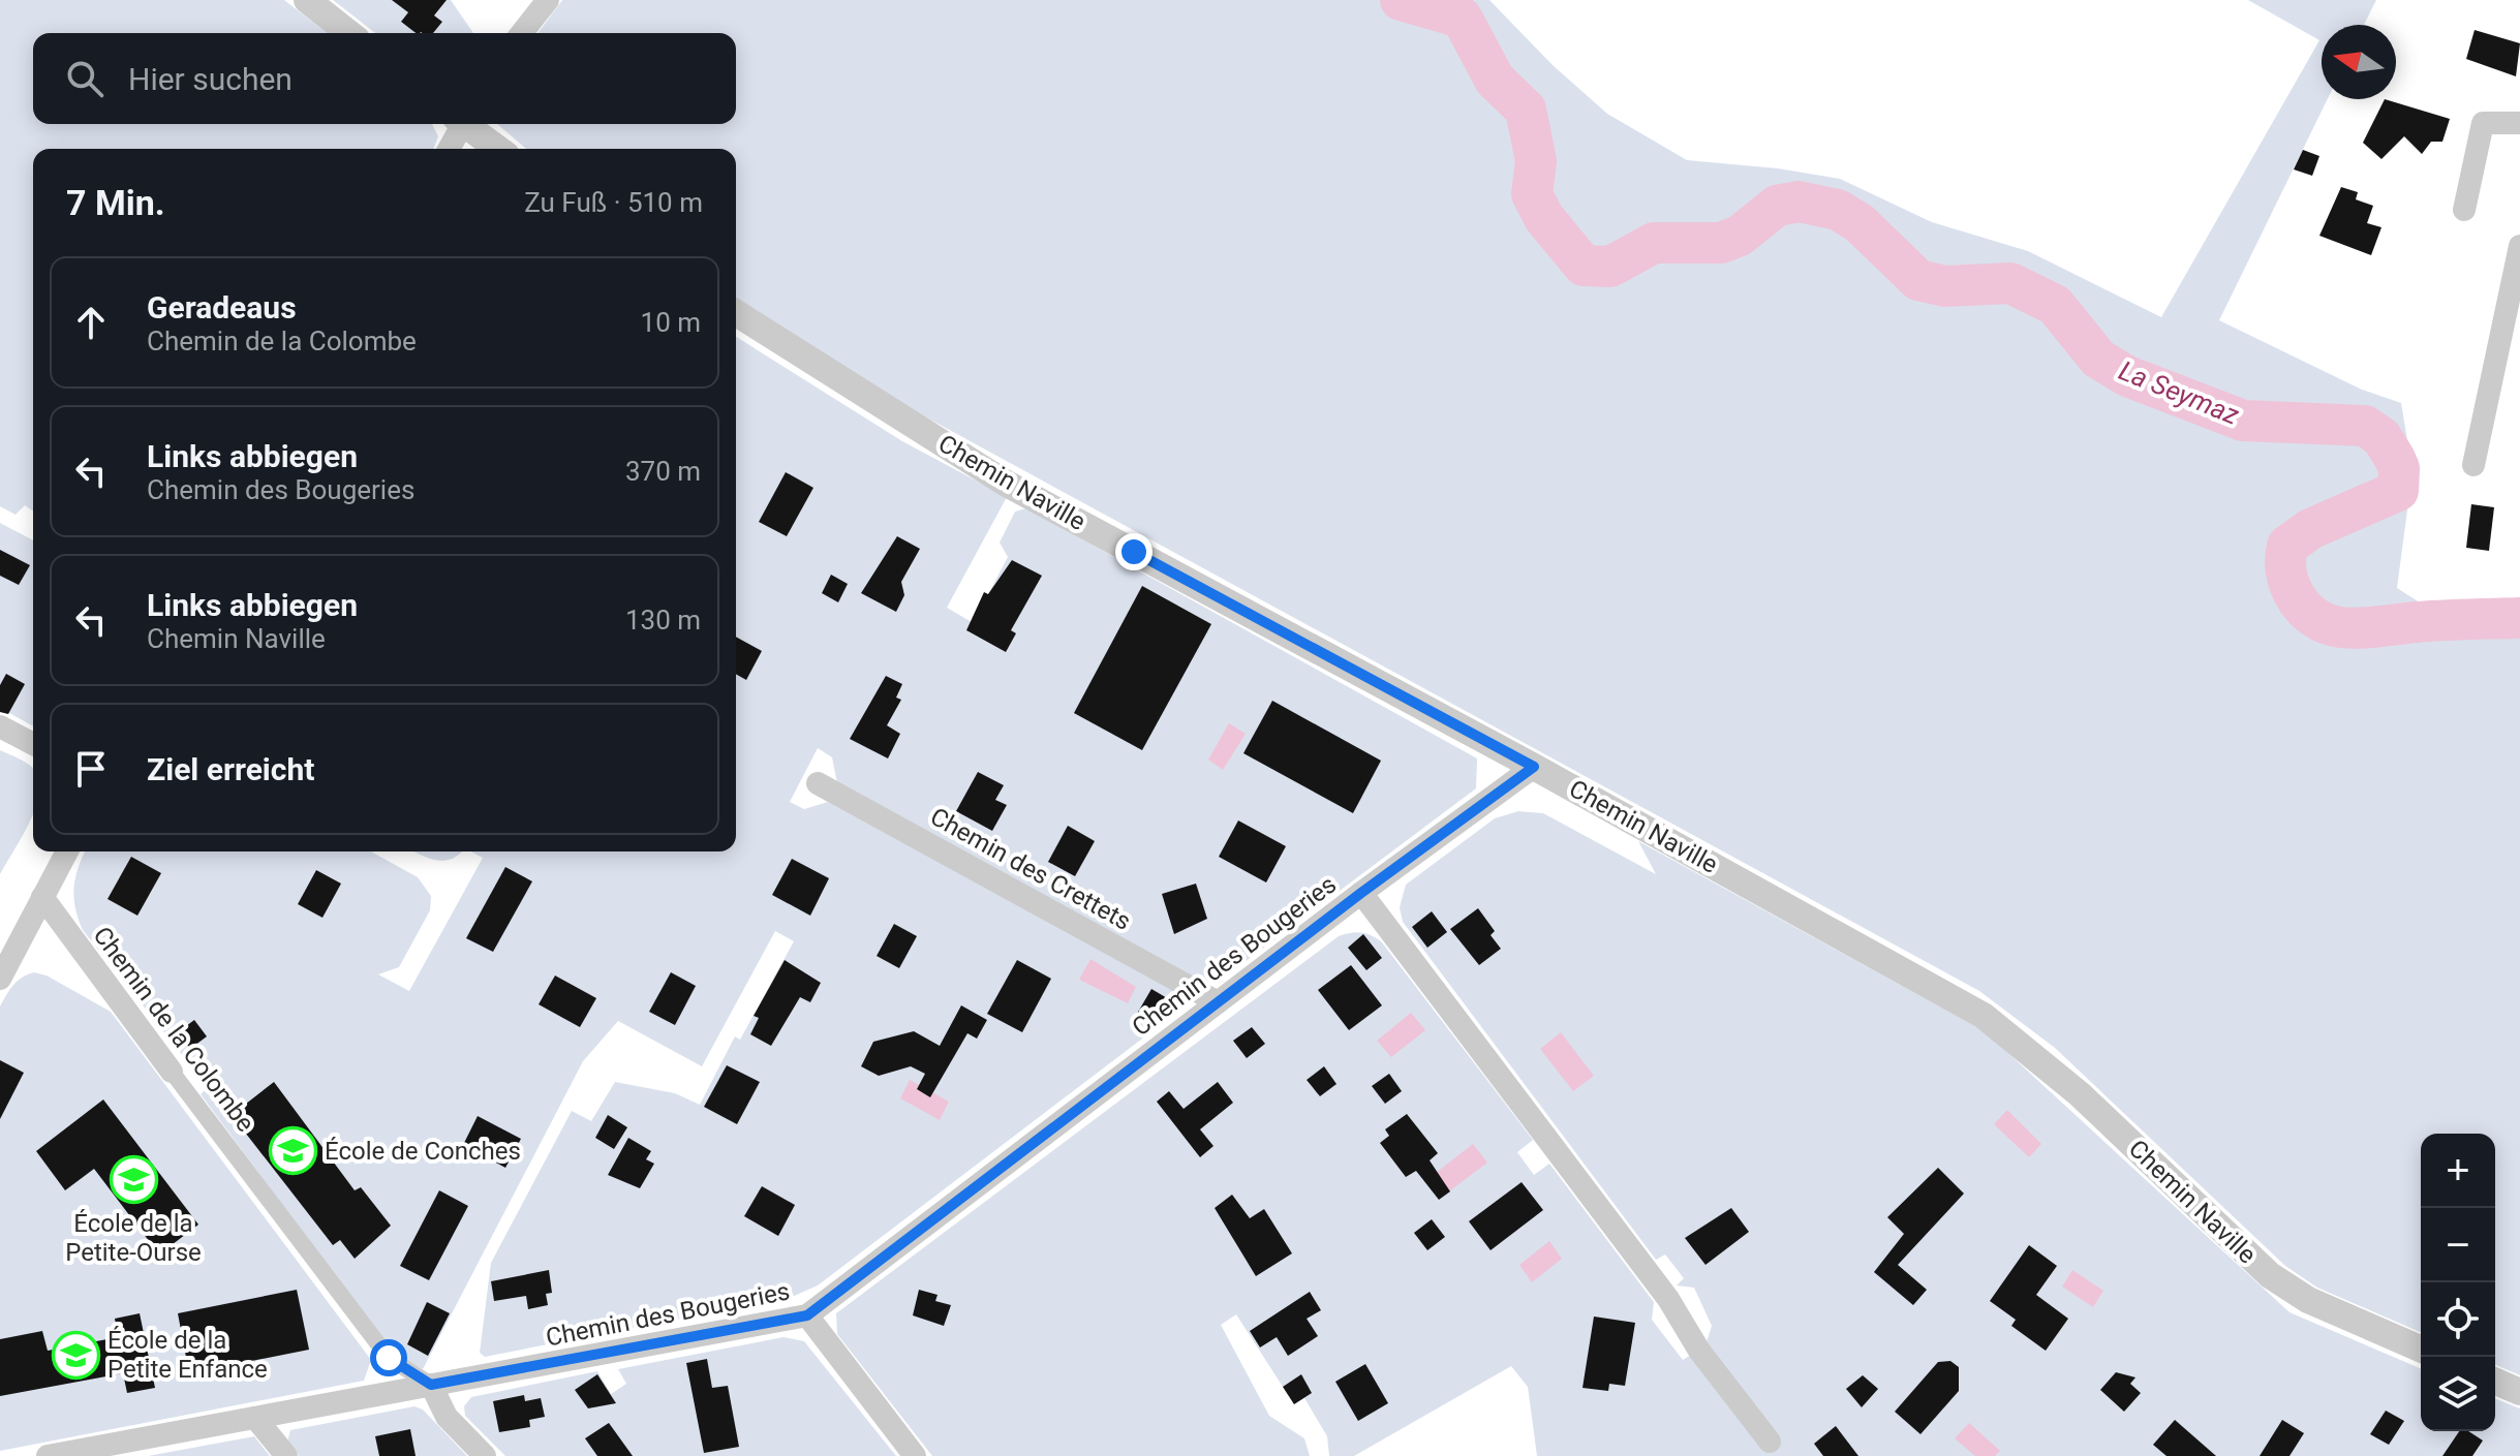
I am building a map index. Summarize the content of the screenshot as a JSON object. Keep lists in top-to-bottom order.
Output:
{
  "streets": {
    "street": [
      "Chemin Naville",
      "Chemin des Crettets",
      "Chemin des Bougeries",
      "Chemin de la Colombe"
    ]
  },
  "crossings": [
    ["Chemin Naville", "Chemin des Bougeries"],
    ["Chemin des Crettets", "Chemin des Bougeries"],
    ["Chemin des Bougeries", "Chemin de la Colombe"]
  ],
  "water": ["La Seymaz"],
  "places": {
    "school or university": ["École de Conches", "École de la Petite-Ourse", "École de la Petite Enfance"]
  },
  "north": "left",
  "page": {
    "search": "Hier suchen",
    "heading": ["7 Min.", "Zu Fuß · 510 m"],
    "list": [
      ["Geradeaus", "Chemin de la Colombe", "10 m"],
      ["Links abbiegen", "Chemin des Bougeries", "370 m"],
      ["Links abbiegen", "Chemin Naville", "130 m"],
      "Ziel erreicht"
    ],
    "map_buttons": ["+", "−"]
  }
}
